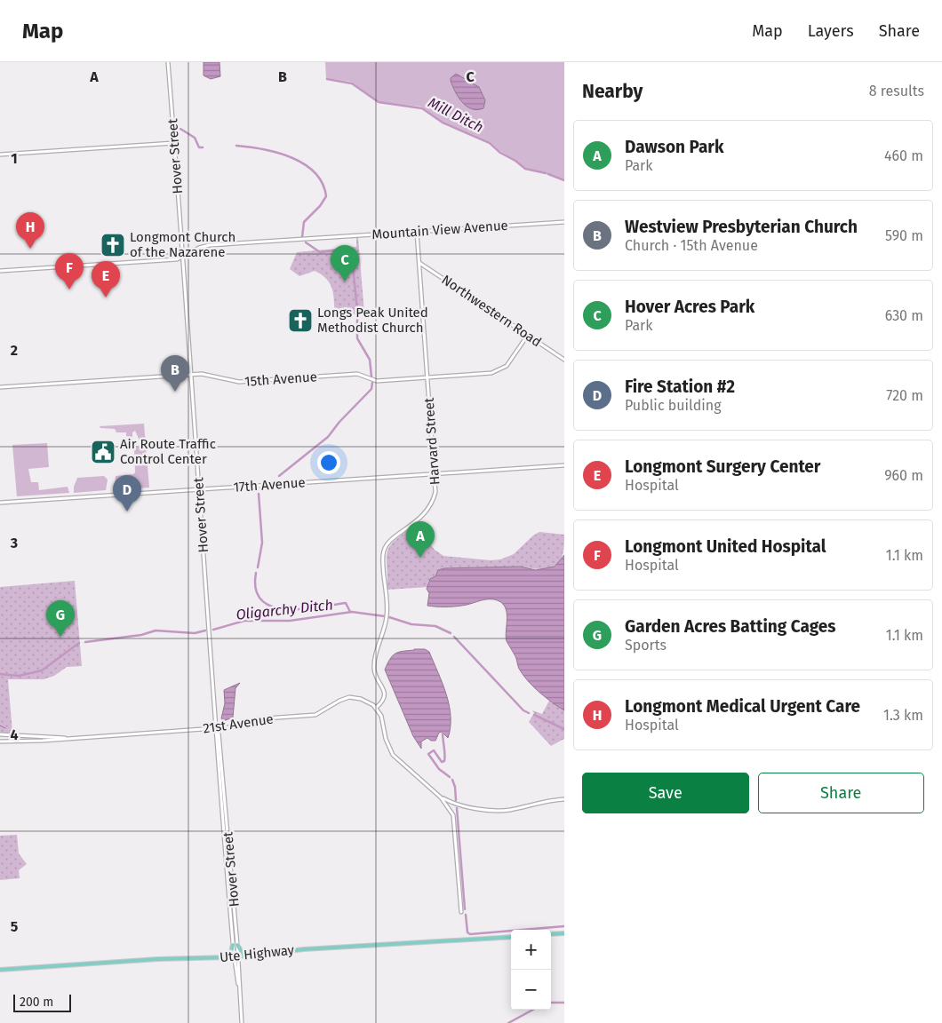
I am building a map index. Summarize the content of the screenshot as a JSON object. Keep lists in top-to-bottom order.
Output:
{
  "streets": {
    "main road": ["Ute Highway"],
    "street": [
      "Hover Street",
      "Mountain View Avenue",
      "Northwestern Road",
      "15th Avenue",
      "Harvard Street",
      "17th Avenue",
      "21st Avenue"
    ]
  },
  "crossings": [
    ["Hover Street", "Mountain View Avenue"],
    ["Hover Street", "15th Avenue"],
    ["Hover Street", "17th Avenue"],
    ["Hover Street", "21st Avenue"],
    ["Hover Street", "Ute Highway"],
    ["Mountain View Avenue", "Harvard Street"],
    ["Northwestern Road", "15th Avenue"],
    ["Northwestern Road", "Harvard Street"],
    ["15th Avenue", "Harvard Street"],
    ["Harvard Street", "17th Avenue"],
    ["Harvard Street", "21st Avenue"]
  ],
  "water": ["Mill Ditch", "Oligarchy Ditch"],
  "places": {
    "church": ["Longmont Church of the Nazarene", "Longs Peak United Methodist Church"],
    "public building": ["Air Route Traffic Control Center"]
  },
  "scale_bar": "200 m",
  "page": {
    "header": "Map",
    "nav": ["Map", "Layers", "Share"],
    "heading": ["Nearby", "8 results"],
    "list": [
      {
        "mark": "A",
        "name": "Dawson Park",
        "note": "Park",
        "value": "460 m"
      },
      {
        "mark": "B",
        "name": "Westview Presbyterian Church",
        "note": "Church · 15th Avenue",
        "value": "590 m"
      },
      {
        "mark": "C",
        "name": "Hover Acres Park",
        "note": "Park",
        "value": "630 m"
      },
      {
        "mark": "D",
        "name": "Fire Station #2",
        "note": "Public building",
        "value": "720 m"
      },
      {
        "mark": "E",
        "name": "Longmont Surgery Center",
        "note": "Hospital",
        "value": "960 m"
      },
      {
        "mark": "F",
        "name": "Longmont United Hospital",
        "note": "Hospital",
        "value": "1.1 km"
      },
      {
        "mark": "G",
        "name": "Garden Acres Batting Cages",
        "note": "Sports",
        "value": "1.1 km"
      },
      {
        "mark": "H",
        "name": "Longmont Medical Urgent Care",
        "note": "Hospital",
        "value": "1.3 km"
      }
    ],
    "pins": [
      "H",
      "C",
      "F",
      "E",
      "B",
      "D",
      "A",
      "G"
    ],
    "buttons": ["Save", "Share"],
    "map_buttons": ["+", "−"],
    "scale": "200 m"
  },
  "grid": {
    "columns": ["A", "B", "C"],
    "rows": [
      "1",
      "2",
      "3",
      "4",
      "5"
    ]
  }
}
